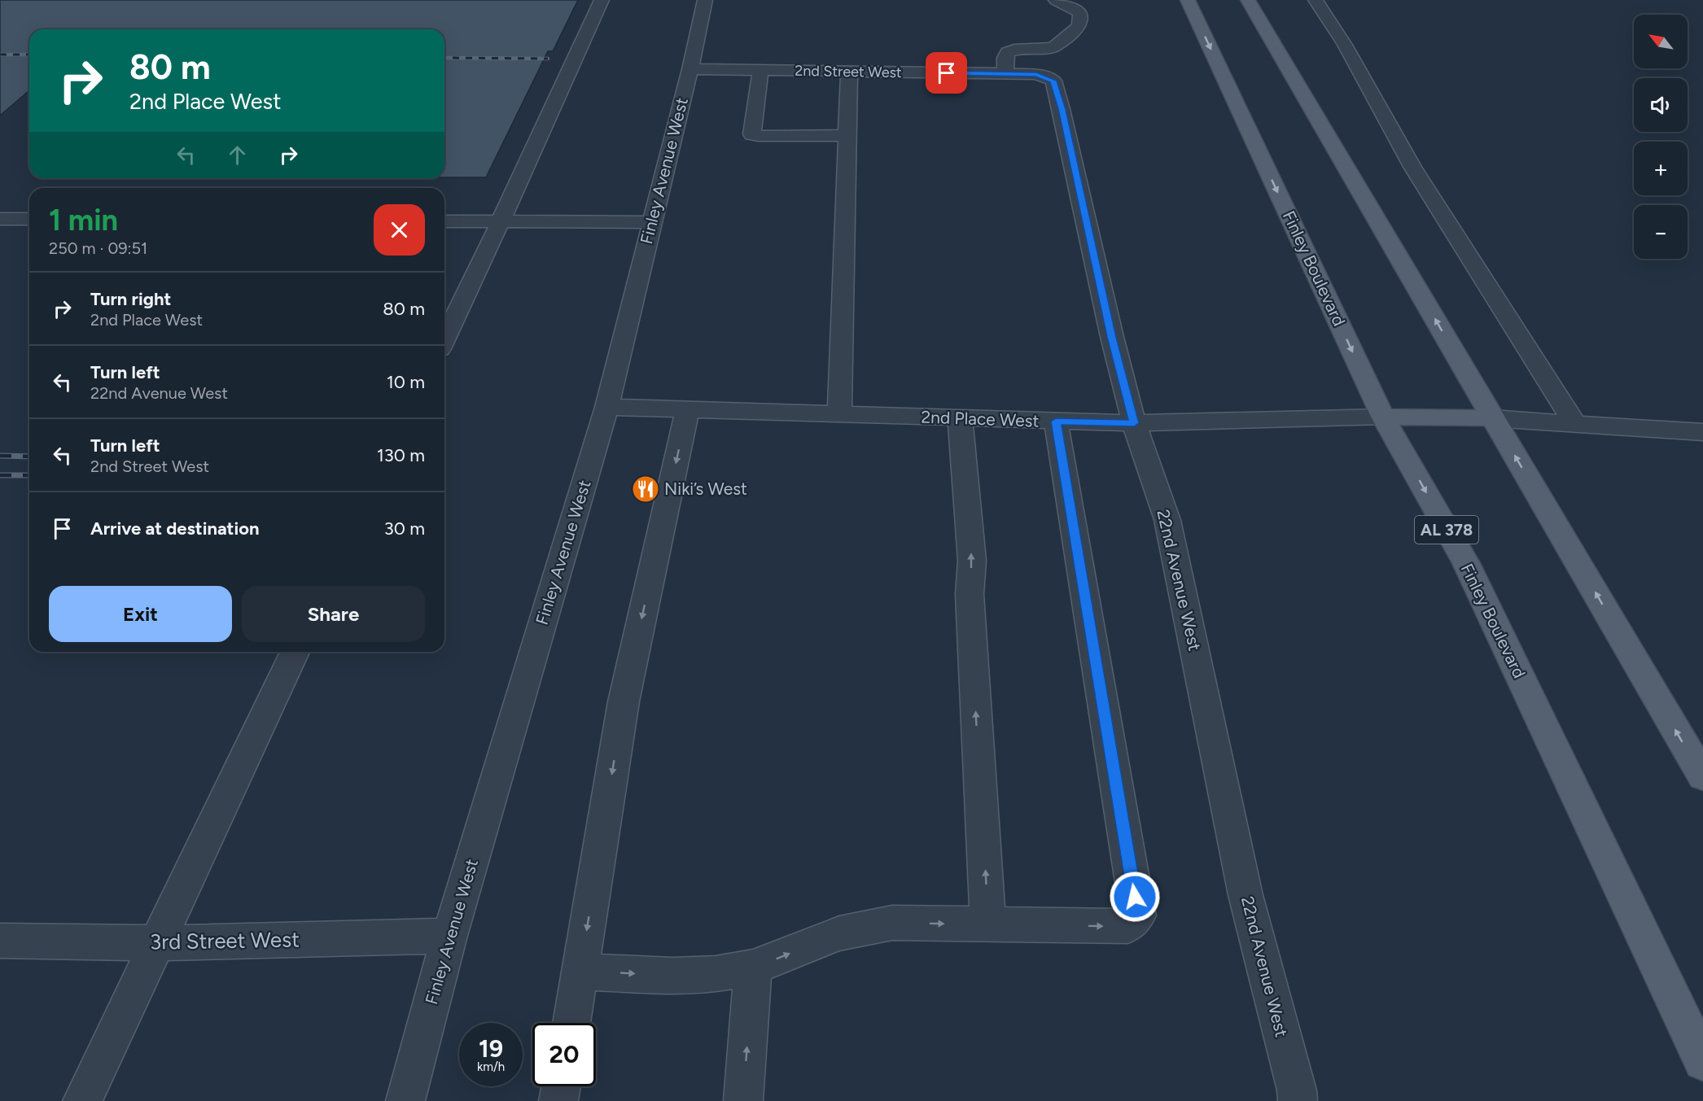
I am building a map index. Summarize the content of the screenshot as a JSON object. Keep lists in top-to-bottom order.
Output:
{
  "streets": {
    "main road": ["Finley Boulevard", "AL 378"],
    "street": [
      "2nd Street West",
      "Finley Avenue West",
      "2nd Place West",
      "22nd Avenue West",
      "3rd Street West"
    ]
  },
  "crossings": [
    ["2nd Street West", "Finley Avenue West"],
    ["2nd Street West", "22nd Avenue West"],
    ["Finley Avenue West", "2nd Place West"],
    ["Finley Avenue West", "3rd Street West"],
    ["Finley Boulevard", "2nd Place West"],
    ["2nd Place West", "22nd Avenue West"]
  ],
  "places": {
    "restaurant": ["Niki’s West"]
  },
  "north": "top left",
  "page": {
    "map_buttons": ["+", "−"],
    "turn": ["80 m", "2nd Place West"],
    "heading": ["1 min", "250 m · 09:51"],
    "list": [
      {
        "name": "Turn right",
        "note": "2nd Place West",
        "value": "80 m"
      },
      {
        "name": "Turn left",
        "note": "22nd Avenue West",
        "value": "10 m"
      },
      {
        "name": "Turn left",
        "note": "2nd Street West",
        "value": "130 m"
      },
      {
        "name": "Arrive at destination",
        "value": "30 m"
      }
    ],
    "buttons": ["Exit", "Share"],
    "speed": "19 km/h",
    "limit": "20"
  }
}
